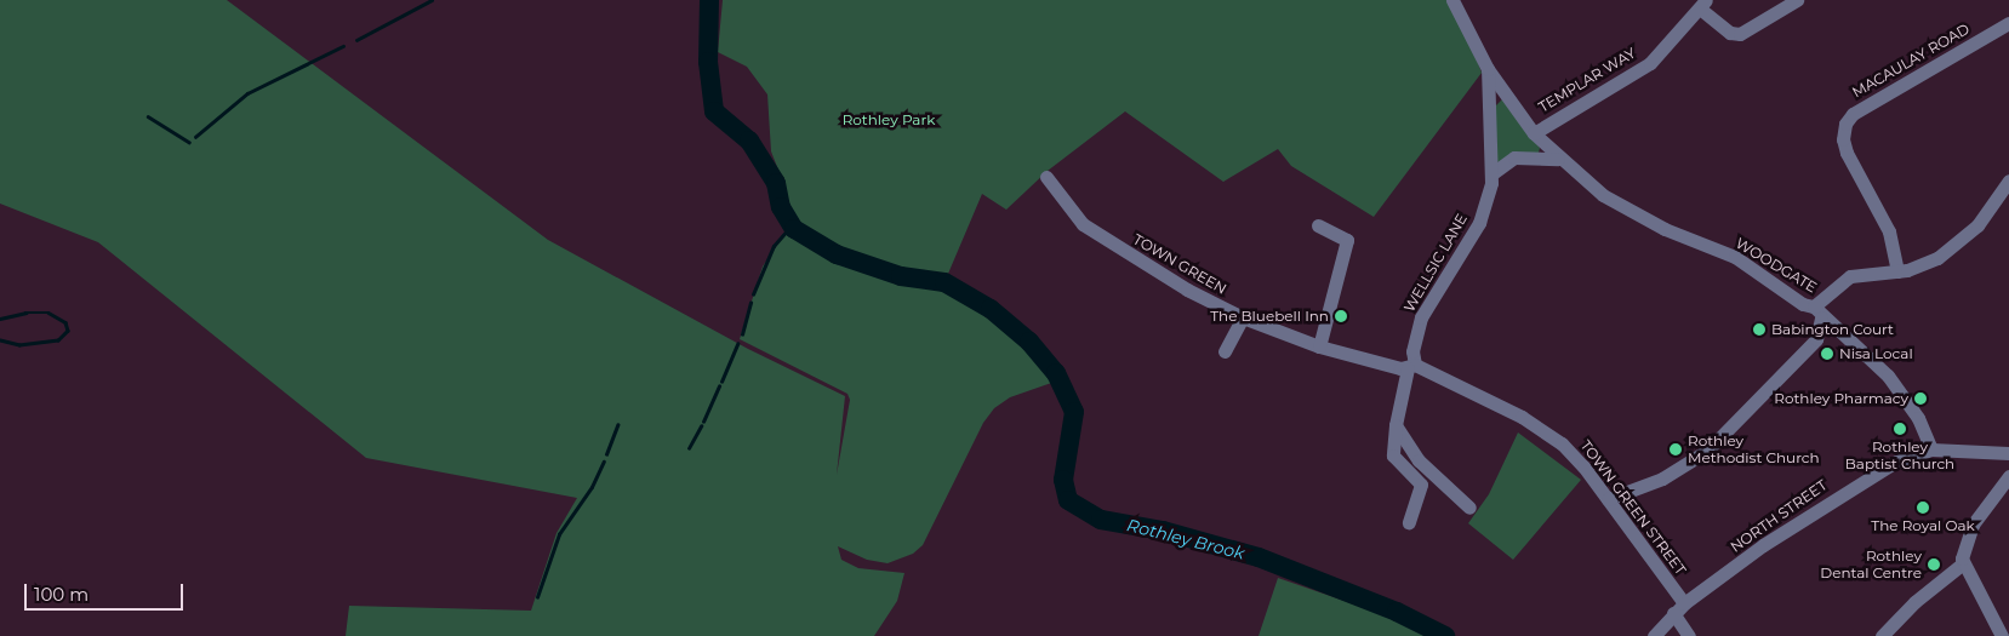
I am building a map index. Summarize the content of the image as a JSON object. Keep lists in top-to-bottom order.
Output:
{
  "streets": {
    "street": [
      "MACAULAY ROAD",
      "TEMPLAR WAY",
      "WELLSIC LANE",
      "TOWN GREEN",
      "WOODGATE",
      "TOWN GREEN STREET",
      "NORTH STREET"
    ]
  },
  "crossings": [
    ["TEMPLAR WAY", "WOODGATE"],
    ["WELLSIC LANE", "WOODGATE"],
    ["WELLSIC LANE", "TOWN GREEN STREET"],
    ["TOWN GREEN", "TOWN GREEN STREET"],
    ["WOODGATE", "NORTH STREET"],
    ["TOWN GREEN STREET", "NORTH STREET"]
  ],
  "water": ["Rothley Brook"],
  "parks": ["Rothley Park"],
  "places": [
    "The Bluebell Inn",
    "Babington Court",
    "Nisa Local",
    "Rothley Pharmacy",
    "Rothley Baptist Church",
    "Rothley Methodist Church",
    "The Royal Oak",
    "Rothley Dental Centre"
  ],
  "scale_bar": "100 m"
}
